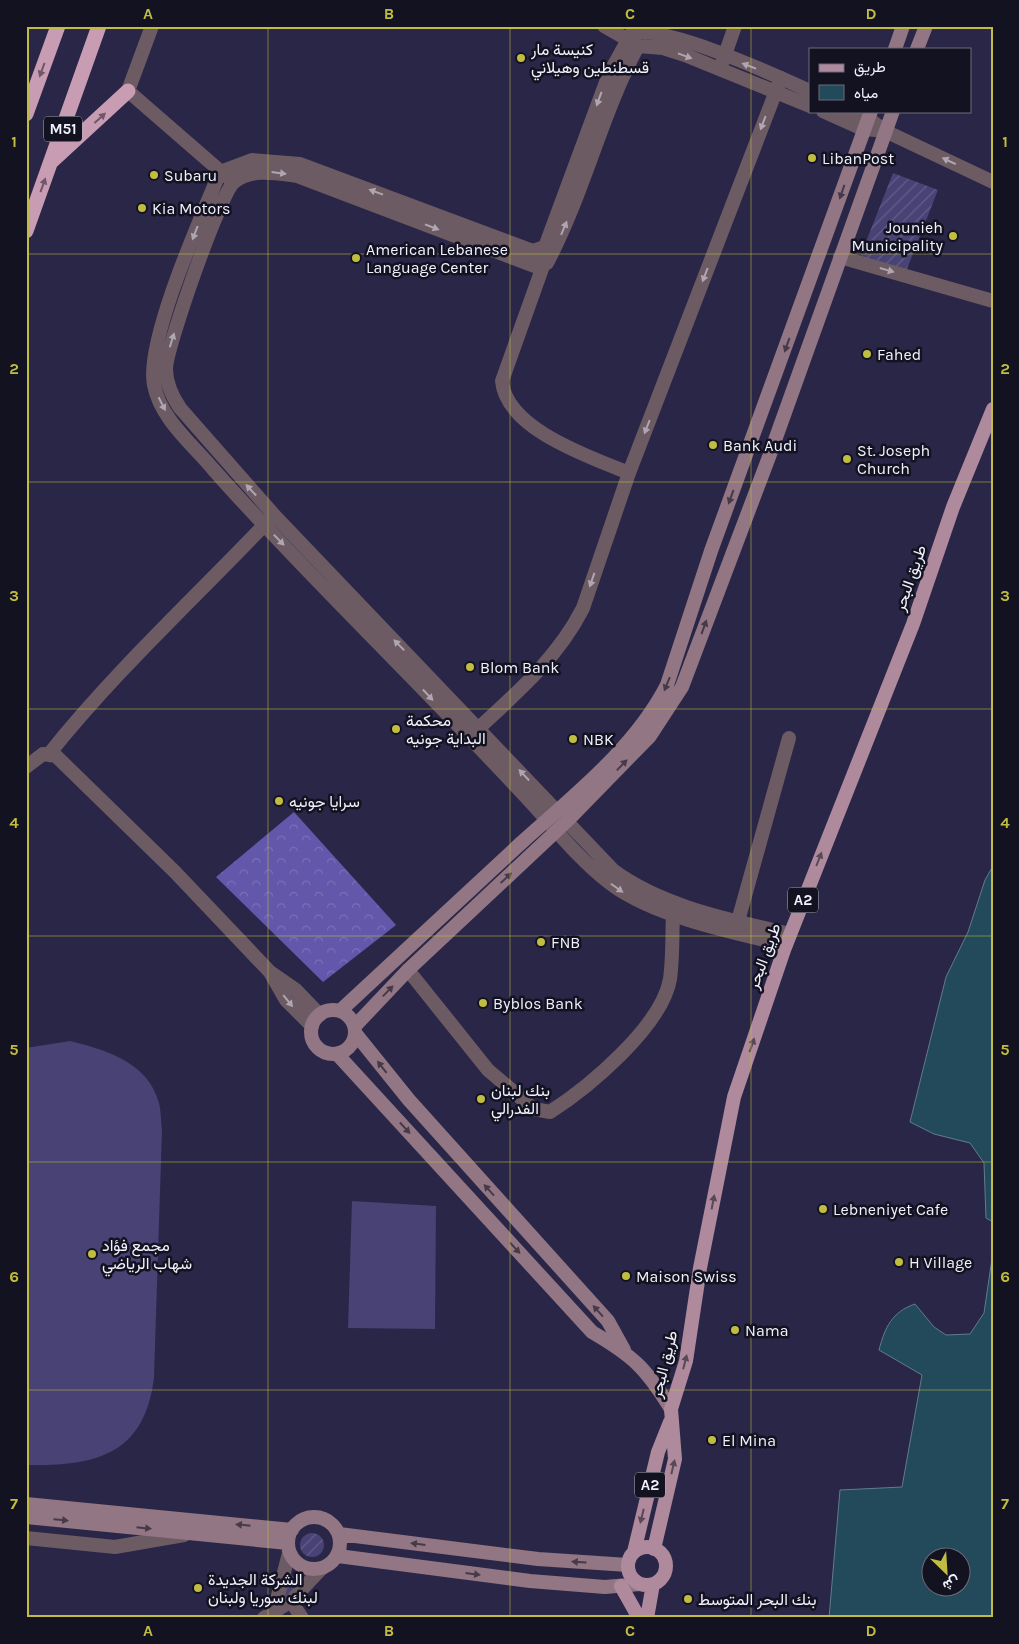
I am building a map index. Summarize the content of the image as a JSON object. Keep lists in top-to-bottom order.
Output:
{
  "streets": {
    "highway": ["M51"],
    "main road": ["طريق البحر", "A2"]
  },
  "places": [
    "كنيسة مار قسطنطين وهيلاني",
    "LibanPost",
    "Subaru",
    "Kia Motors",
    "Jounieh Municipality",
    "American Lebanese Language Center",
    "Fahed",
    "Bank Audi",
    "St. Joseph Church",
    "Blom Bank",
    "محكمة البداية جونيه",
    "NBK",
    "سرايا جونيه",
    "FNB",
    "Byblos Bank",
    "بنك لبنان الفدرالي",
    "Lebneniyet Cafe",
    "مجمع فؤاد شهاب الرياضي",
    "H Village",
    "Maison Swiss",
    "Nama",
    "El Mina",
    "الشركة الجديدة لبنك سوريا ولبنان",
    "بنك البحر المتوسط"
  ],
  "legend": ["طريق", "مياه"],
  "north": "bottom right",
  "grid": {
    "columns": [
      "A",
      "B",
      "C",
      "D"
    ],
    "rows": [
      "1",
      "2",
      "3",
      "4",
      "5",
      "6",
      "7"
    ]
  }
}
